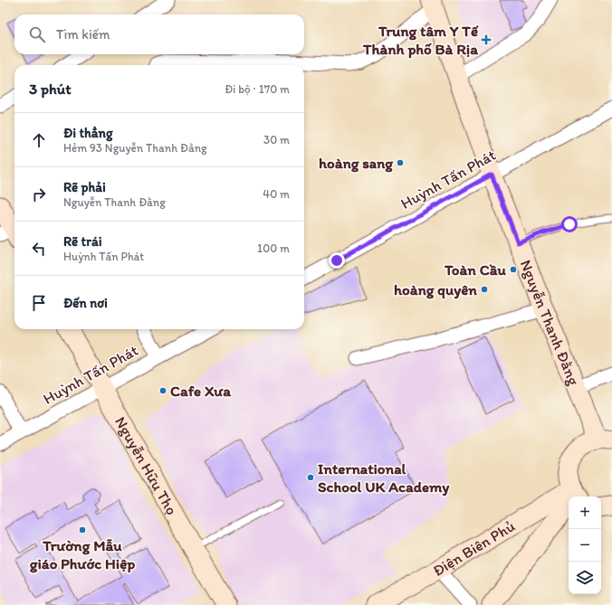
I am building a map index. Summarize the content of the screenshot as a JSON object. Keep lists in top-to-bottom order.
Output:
{
  "streets": {
    "street": [
      "Huỳnh Tấn Phát",
      "Nguyễn Thanh Đằng",
      "Nguyễn Hữu Thọ",
      "Điện Biên Phủ"
    ]
  },
  "crossings": [
    ["Huỳnh Tấn Phát", "Nguyễn Thanh Đằng"],
    ["Huỳnh Tấn Phát", "Nguyễn Hữu Thọ"]
  ],
  "places": {
    "health": ["Trung tâm Y Tế Thành phố Bà Rịa"],
    "other": [
      "hoàng sang",
      "Toàn Cầu",
      "hoàng quyên",
      "Cafe Xưa",
      "International School UK Academy",
      "Trường Mẫu giáo Phước Hiệp"
    ]
  },
  "page": {
    "search": "Tìm kiếm",
    "heading": ["3 phút", "Đi bộ · 170 m"],
    "list": [
      ["Đi thẳng", "Hẻm 93 Nguyễn Thanh Đằng", "30 m"],
      ["Rẽ phải", "Nguyễn Thanh Đằng", "40 m"],
      ["Rẽ trái", "Huỳnh Tấn Phát", "100 m"],
      "Đến nơi"
    ],
    "map_buttons": ["+", "−"]
  }
}
